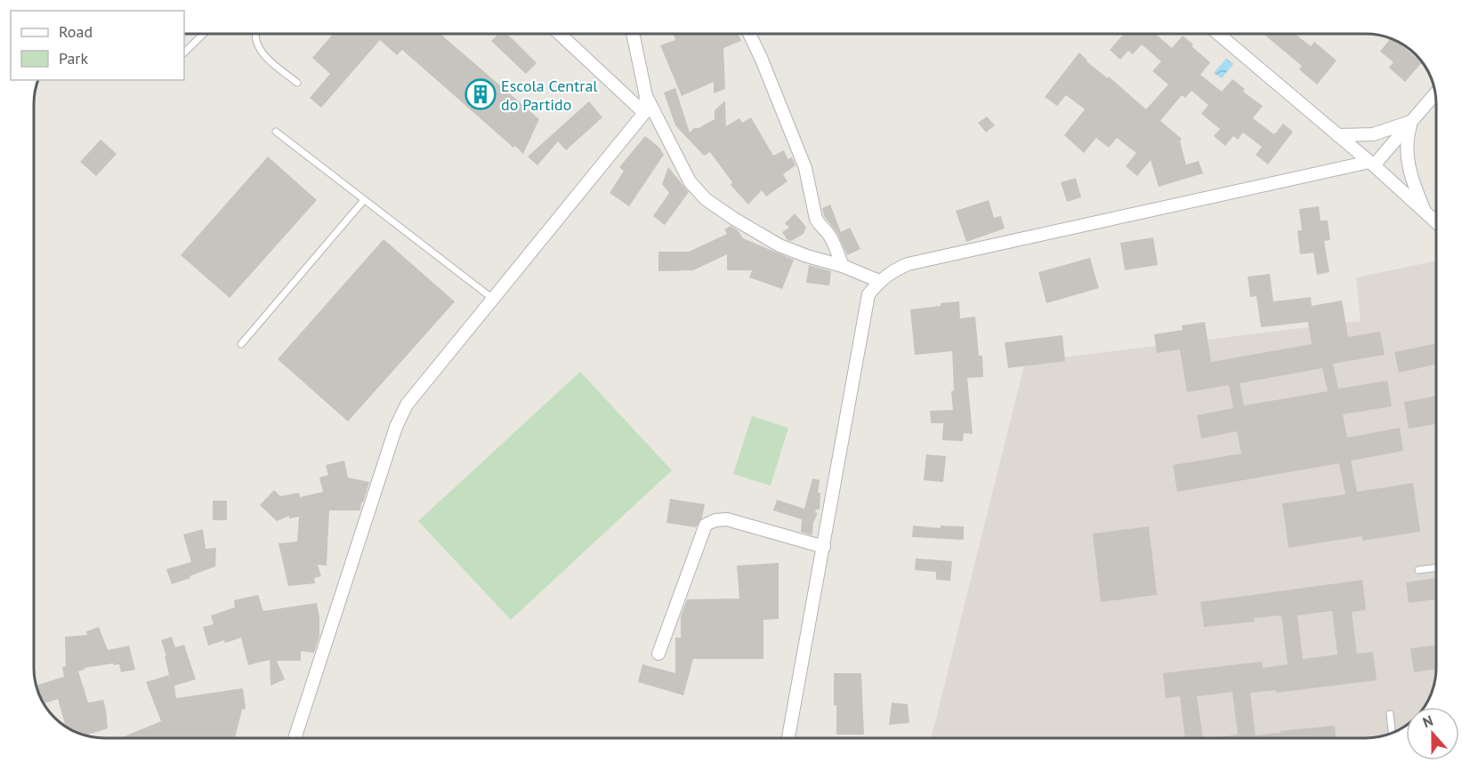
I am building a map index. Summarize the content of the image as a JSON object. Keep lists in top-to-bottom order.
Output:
{
  "places": {
    "building": ["Escola Central do Partido"]
  },
  "legend": ["Road", "Park"],
  "north": "top"
}
